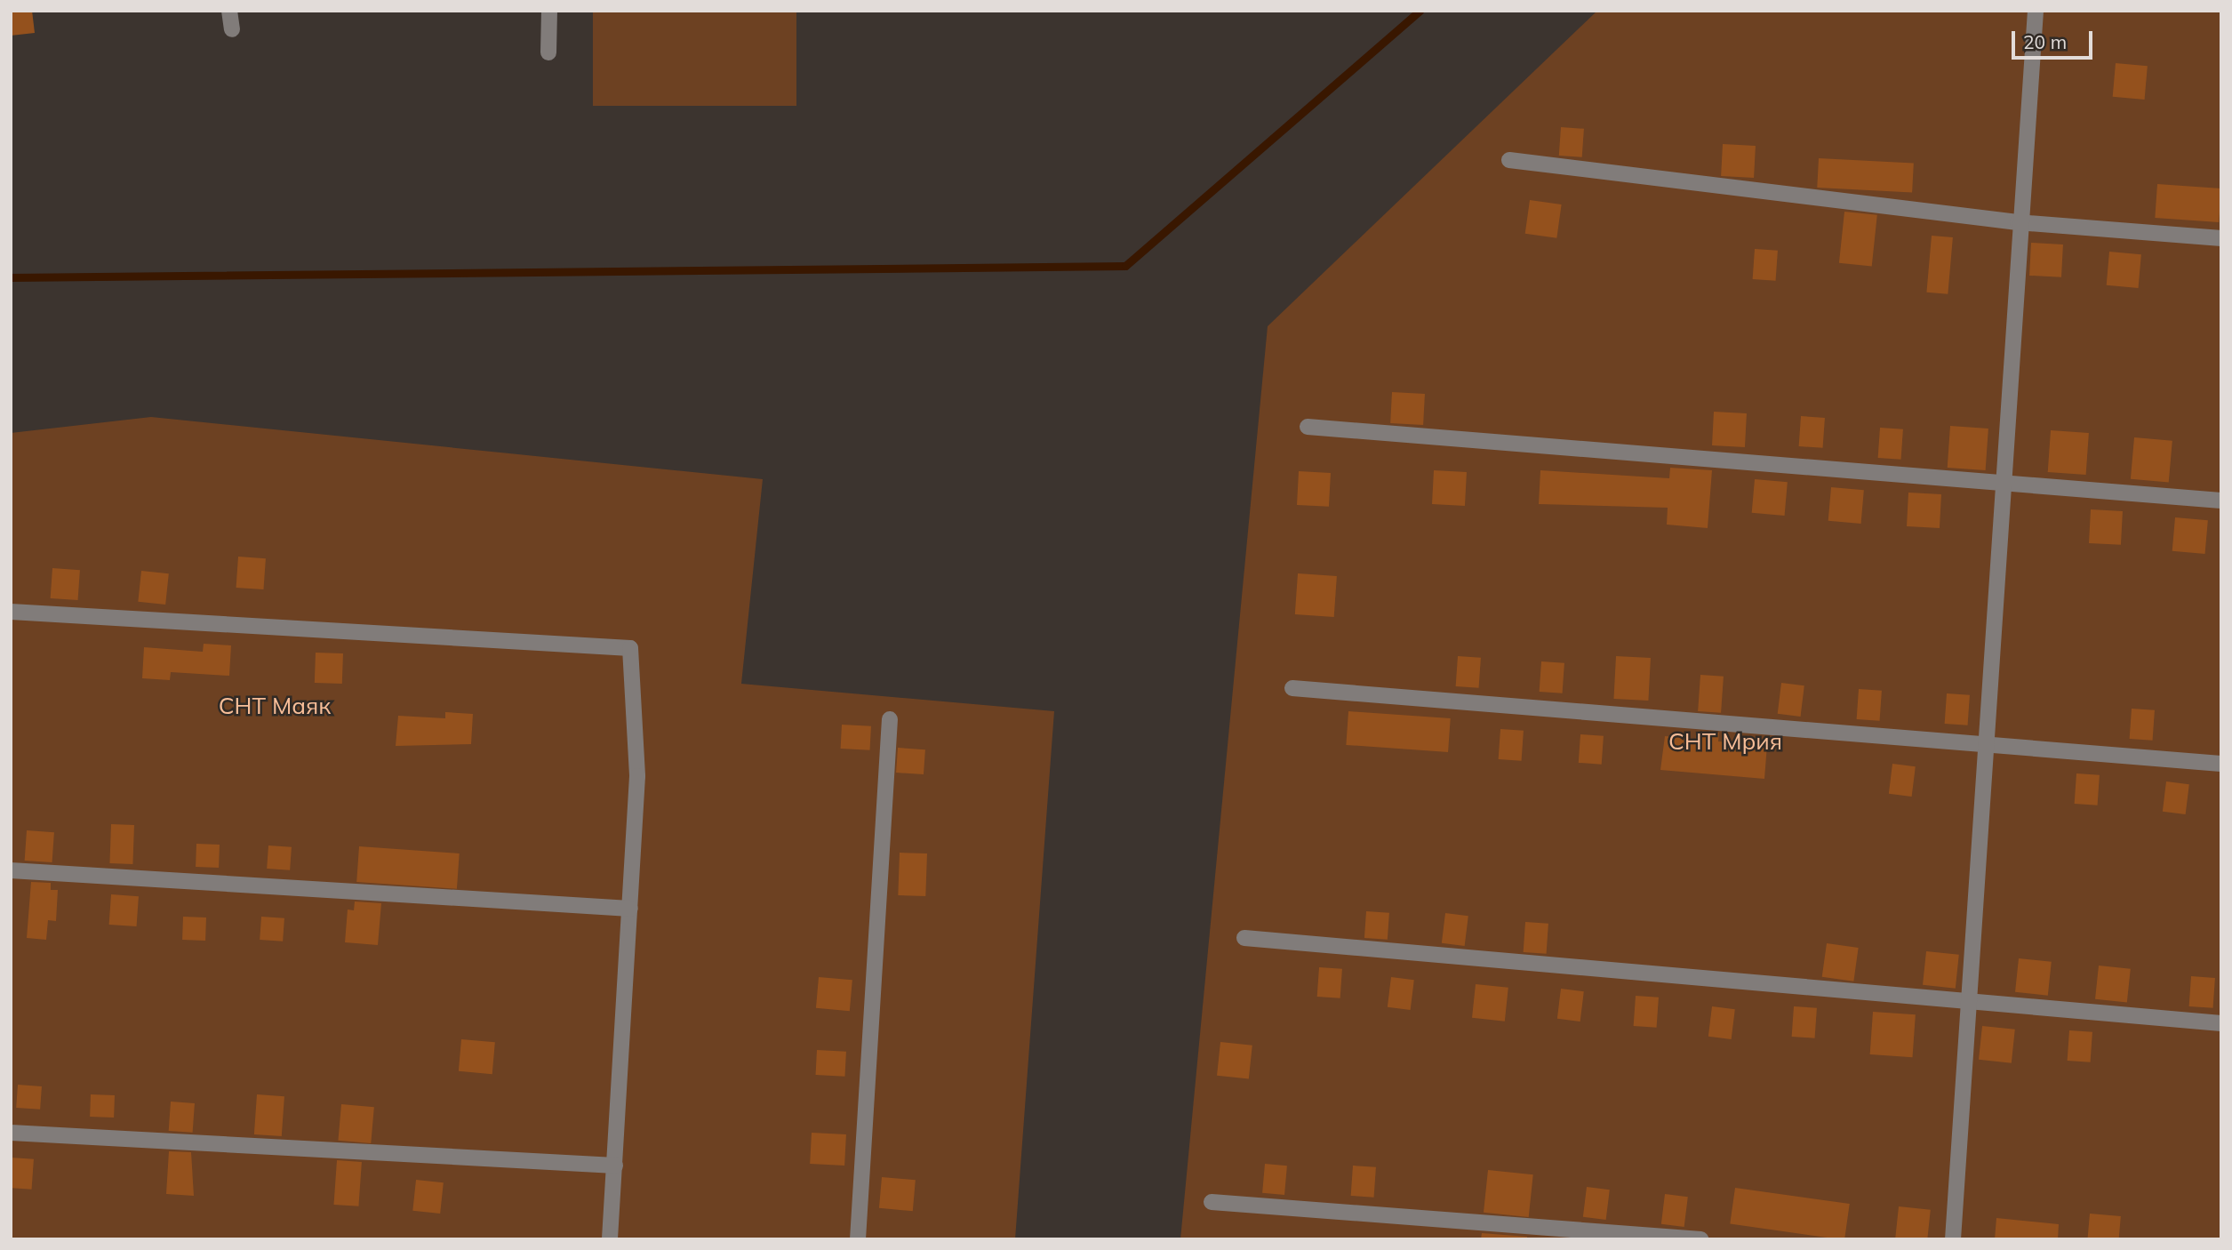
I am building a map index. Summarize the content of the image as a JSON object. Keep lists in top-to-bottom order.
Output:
{
  "parks": ["СНТ Маяк", "СНТ Мрия"],
  "scale_bar": "20 m"
}
